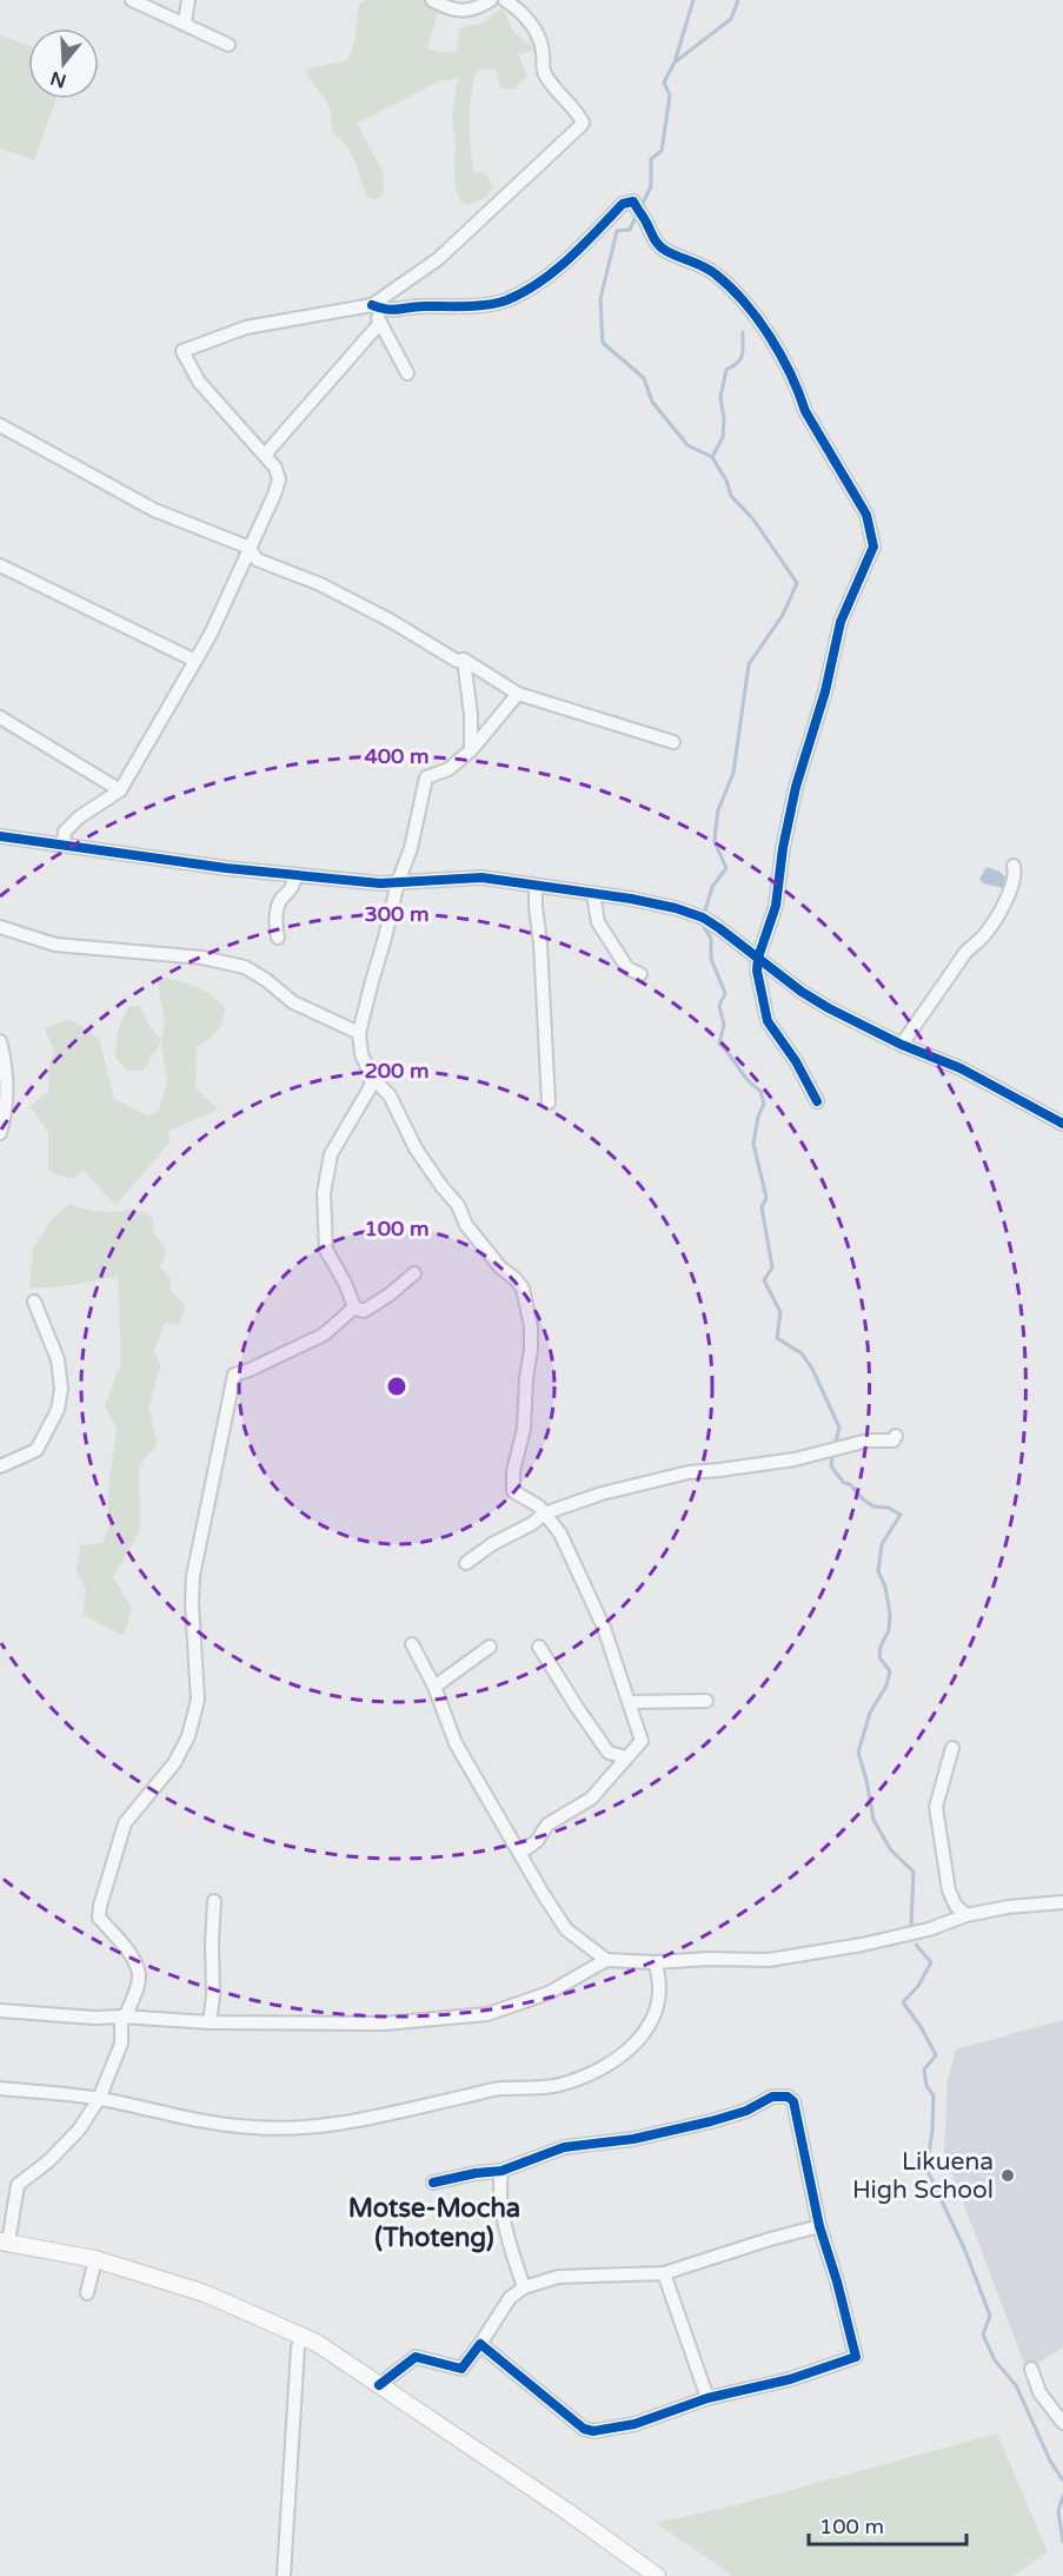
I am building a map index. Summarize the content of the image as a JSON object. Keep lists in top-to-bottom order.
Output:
{
  "districts": ["Motse-Mocha (Thoteng)"],
  "places": ["Likuena High School"],
  "scale_bar": "100 m",
  "north": "bottom",
  "rings": [
    "400 m",
    "300 m",
    "200 m",
    "100 m"
  ]
}
